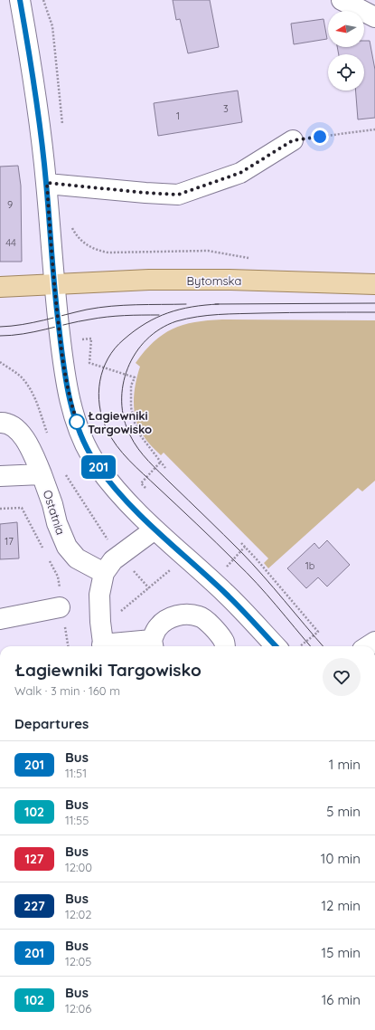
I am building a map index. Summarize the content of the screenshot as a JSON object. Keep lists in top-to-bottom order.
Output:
{
  "streets": {
    "main road": ["Bytomska"],
    "street": ["Ostatnia"]
  },
  "places": ["Łagiewniki Targowisko"],
  "lines": ["bus line 201"],
  "house_numbers": [
    "3",
    "1",
    "9",
    "44",
    "17",
    "1b"
  ],
  "north": "left",
  "page": {
    "on_map": "201",
    "heading": [
      ["Łagiewniki Targowisko", "Walk · 3 min · 160 m"],
      "Departures"
    ],
    "list": [
      {
        "mark": "201",
        "name": "Bus",
        "note": "11:51",
        "value": "1 min"
      },
      {
        "mark": "102",
        "name": "Bus",
        "note": "11:55",
        "value": "5 min"
      },
      {
        "mark": "127",
        "name": "Bus",
        "note": "12:00",
        "value": "10 min"
      },
      {
        "mark": "227",
        "name": "Bus",
        "note": "12:02",
        "value": "12 min"
      },
      {
        "mark": "201",
        "name": "Bus",
        "note": "12:05",
        "value": "15 min"
      },
      {
        "mark": "102",
        "name": "Bus",
        "note": "12:06",
        "value": "16 min"
      }
    ]
  }
}
